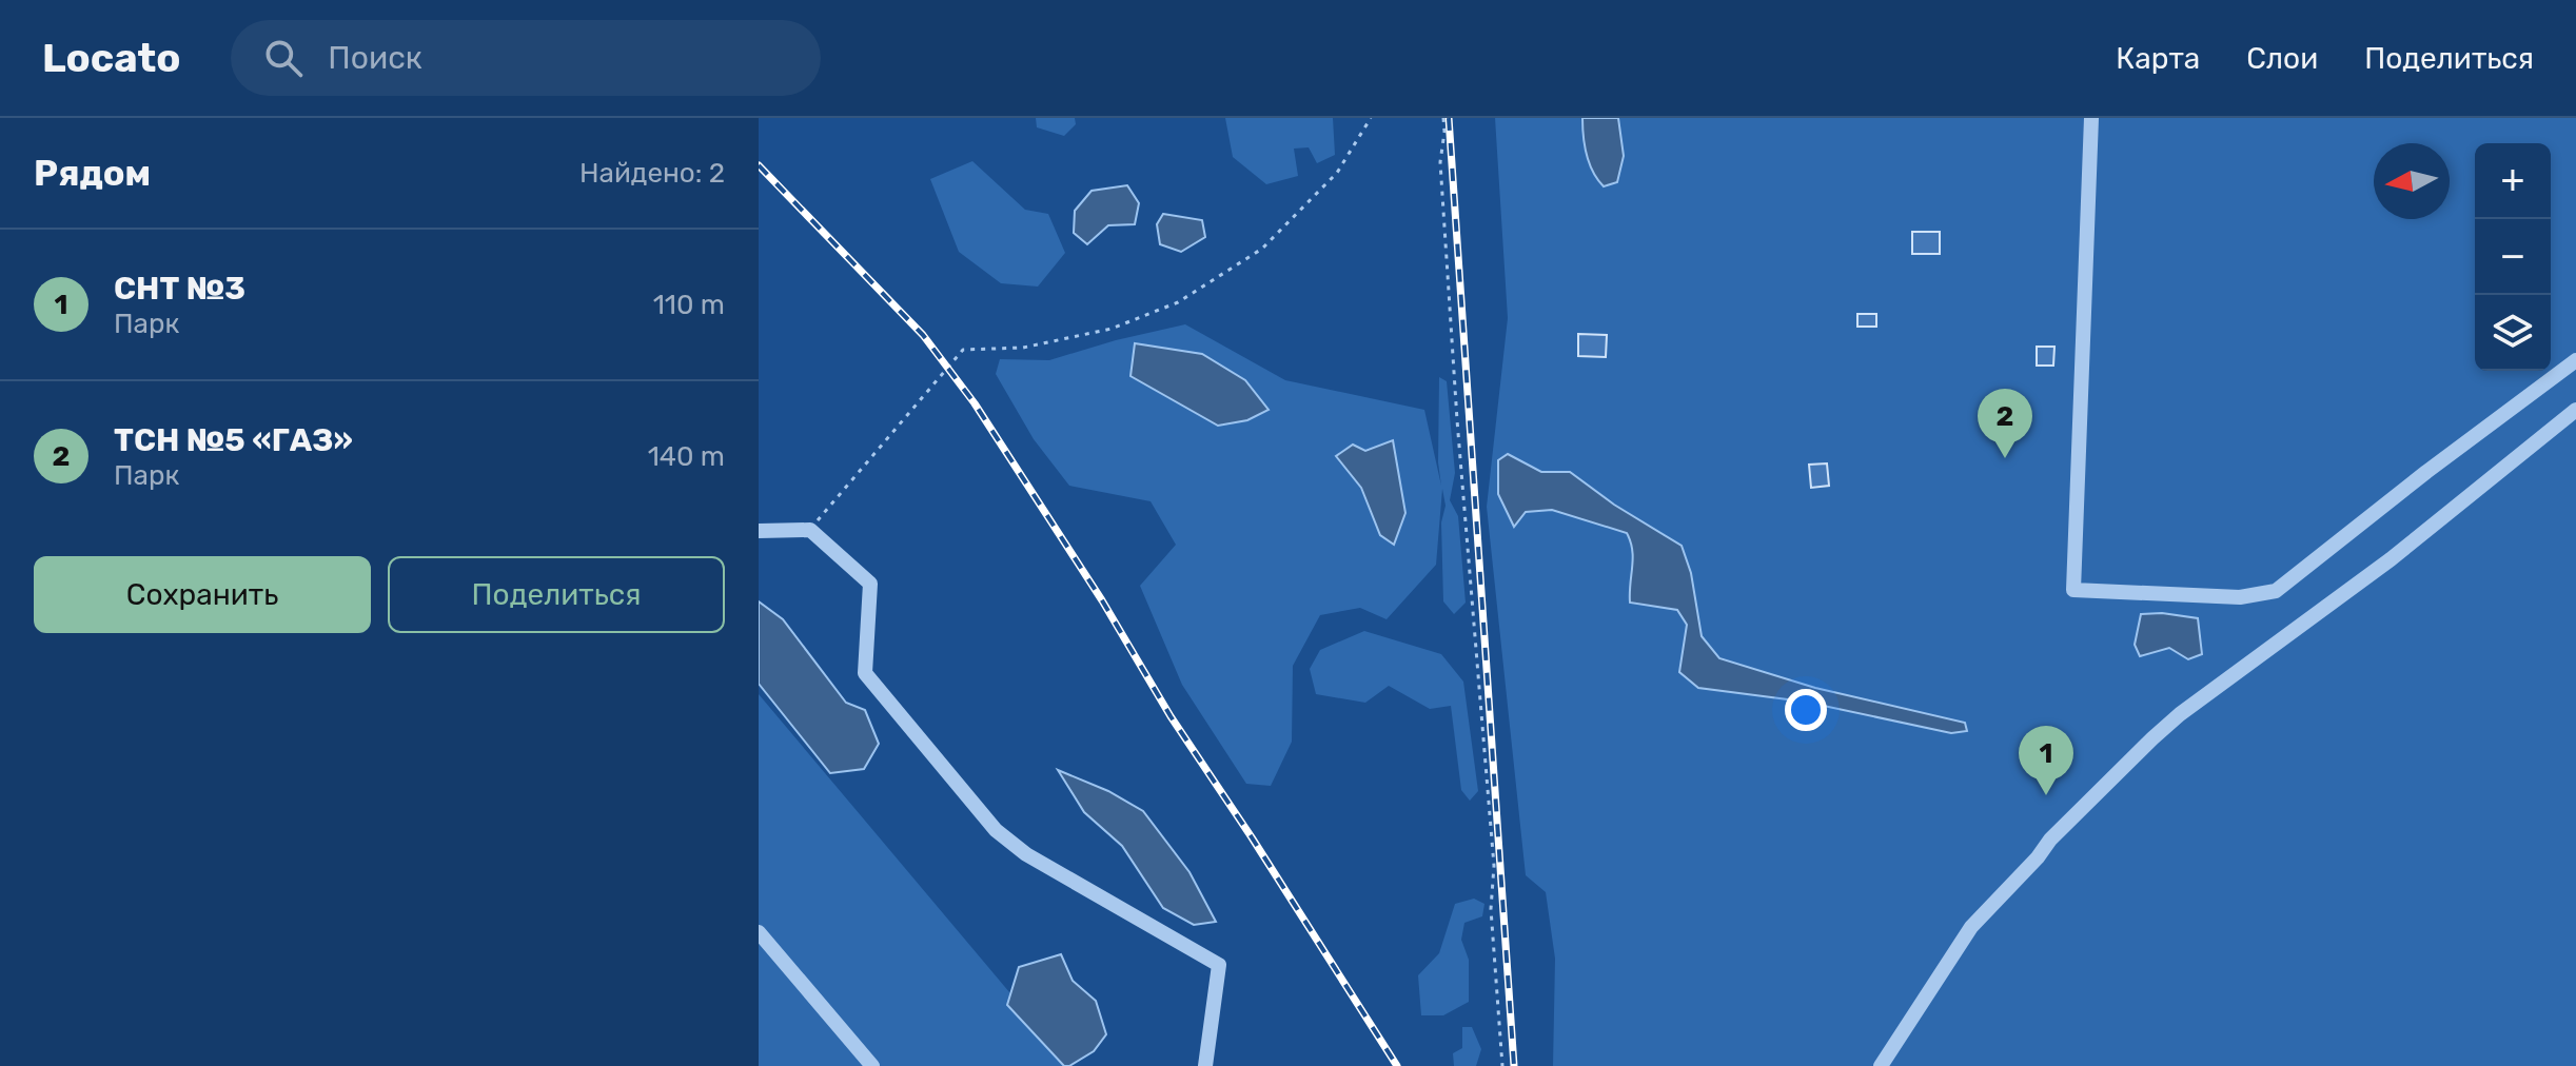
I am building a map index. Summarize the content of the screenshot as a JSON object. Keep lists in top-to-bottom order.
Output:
{
  "north": "left",
  "page": {
    "header": "Locato",
    "search": "Поиск",
    "nav": ["Карта", "Слои", "Поделиться"],
    "heading": ["Рядом", "Найдено: 2"],
    "map_buttons": ["+", "−"],
    "list": [
      {
        "mark": "1",
        "name": "СНТ №3",
        "note": "Парк",
        "value": "110 m"
      },
      {
        "mark": "2",
        "name": "ТСН №5 «ГАЗ»",
        "note": "Парк",
        "value": "140 m"
      }
    ],
    "pins": ["2", "1"],
    "buttons": ["Сохранить", "Поделиться"]
  }
}
